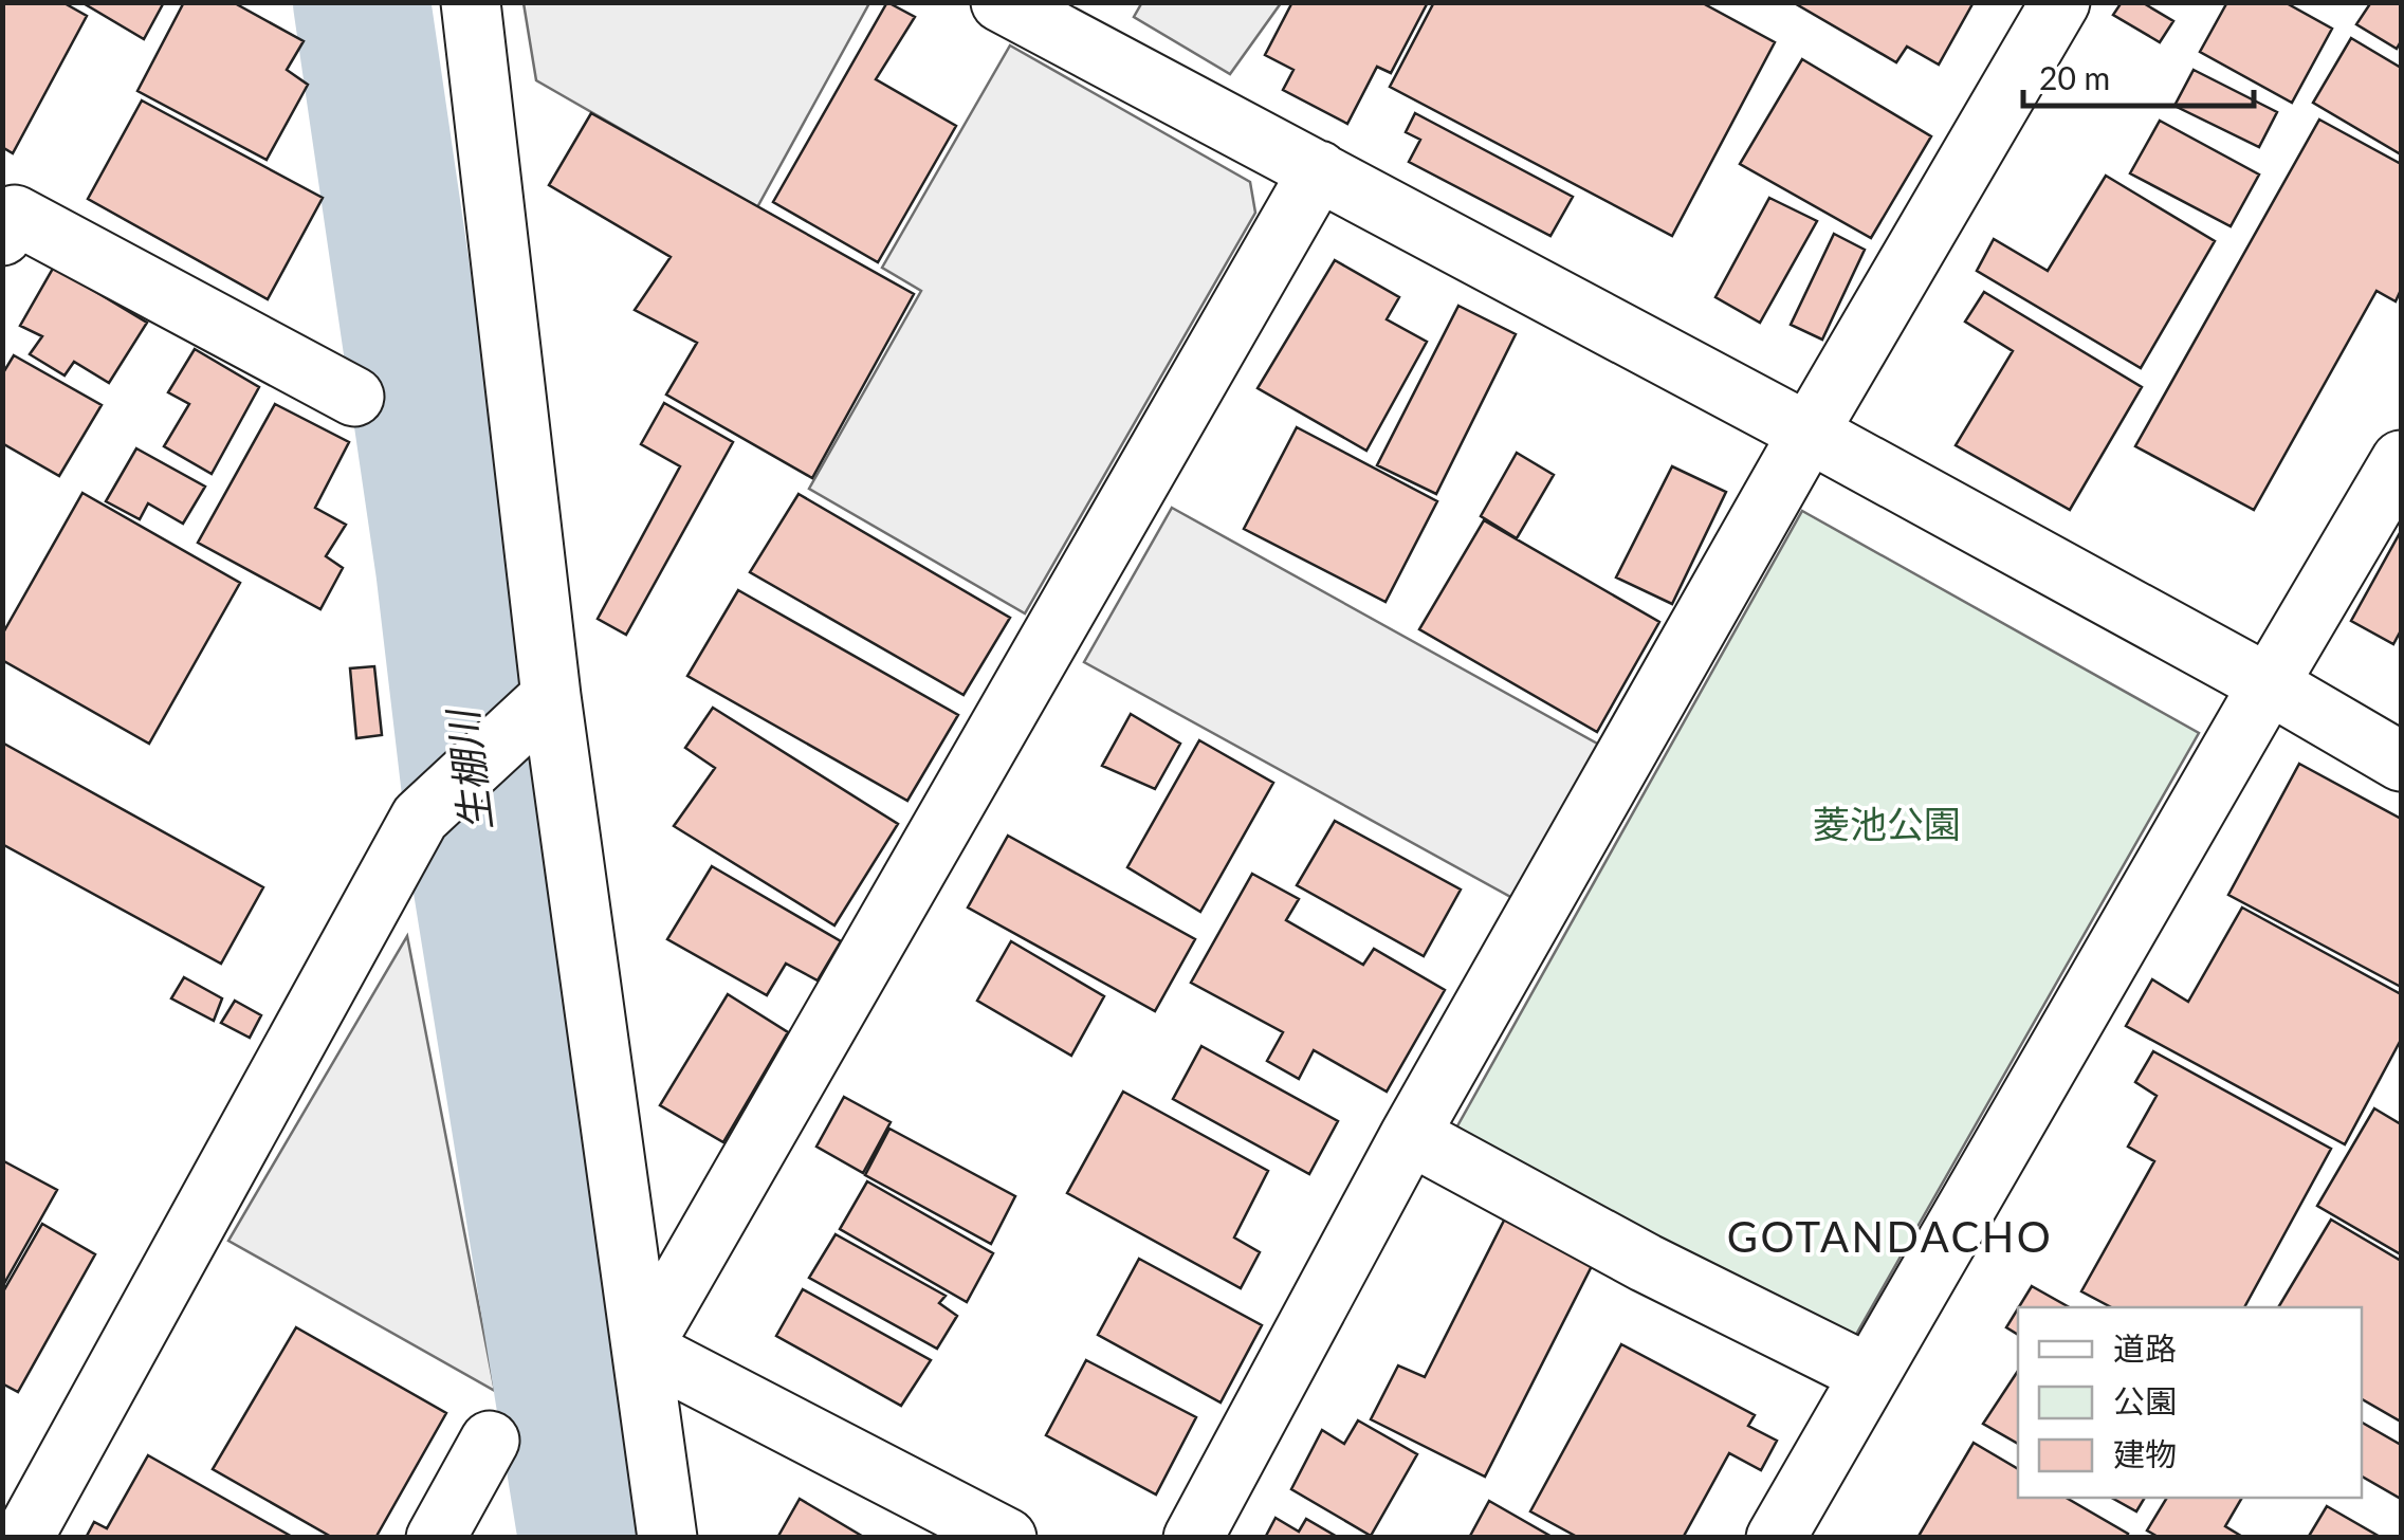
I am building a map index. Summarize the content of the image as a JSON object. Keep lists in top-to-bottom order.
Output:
{
  "districts": ["GOTANDACHO"],
  "water": ["生棚川"],
  "parks": ["菱池公園"],
  "legend": ["道路", "公園", "建物"],
  "scale_bar": "20 m"
}
